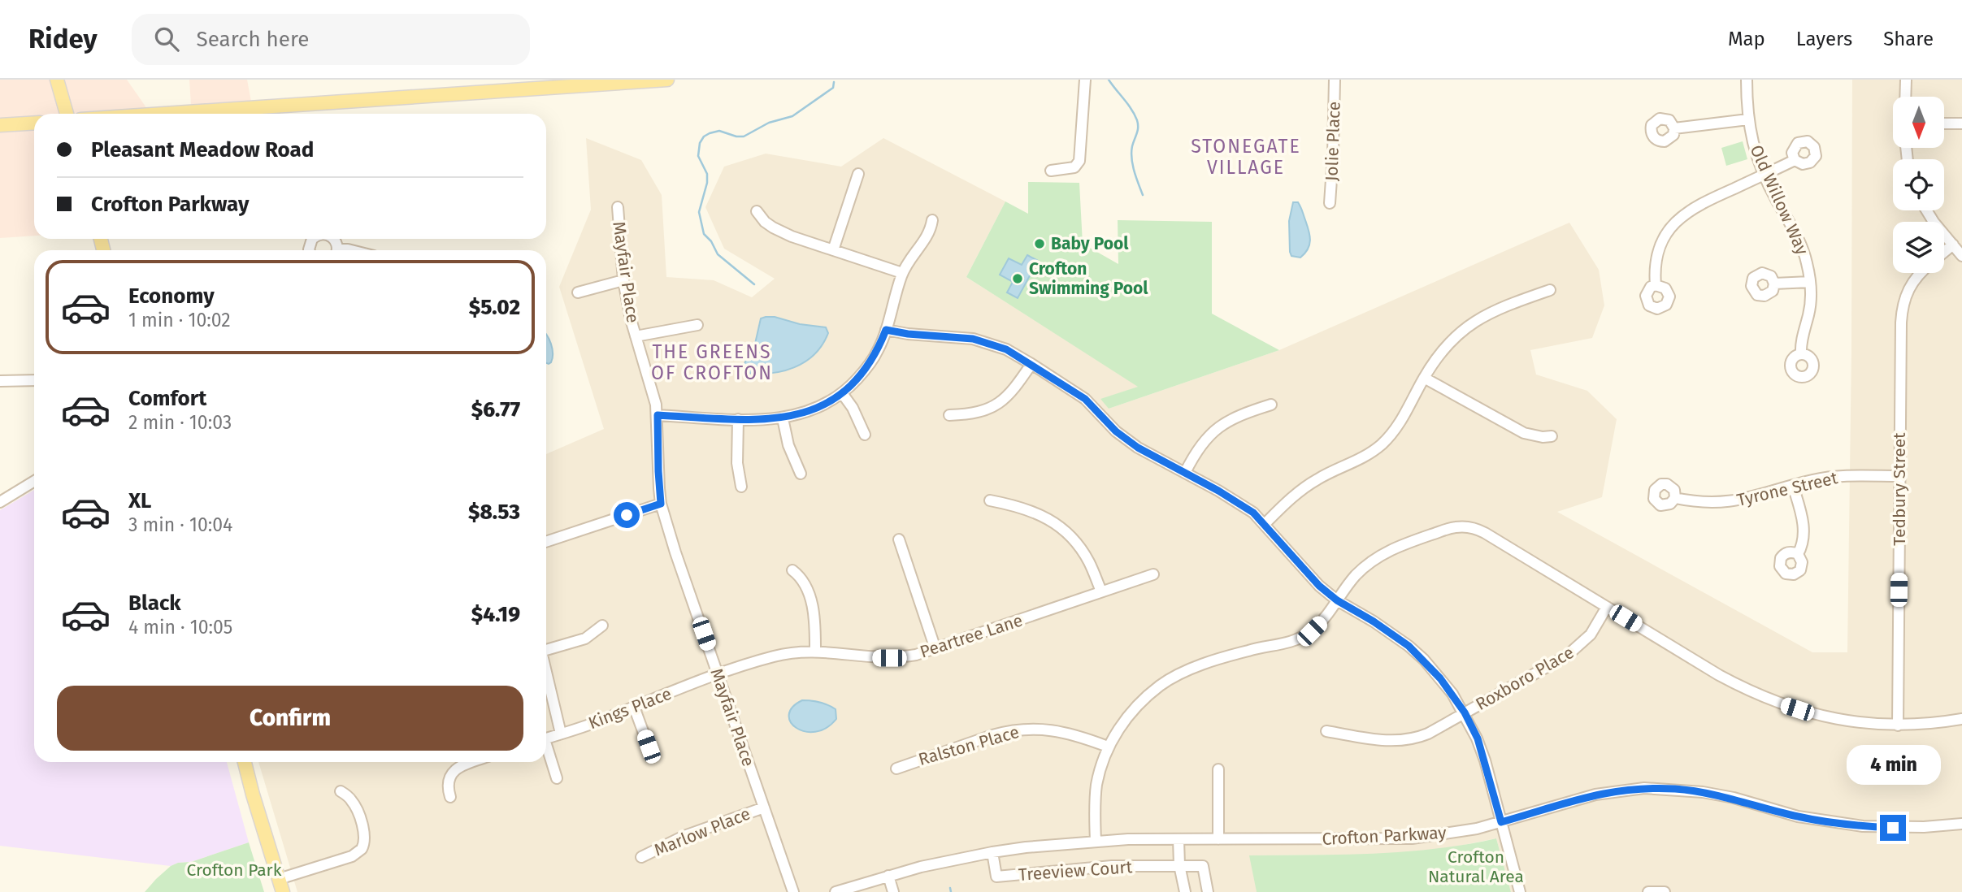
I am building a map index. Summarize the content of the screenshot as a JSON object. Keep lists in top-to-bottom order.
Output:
{
  "streets": {
    "street": [
      "Jolie Place",
      "Old Willow Way",
      "Mayfair Place",
      "Tyrone Street",
      "Tedbury Street",
      "Peartree Lane",
      "Roxboro Place",
      "Kings Place",
      "Ralston Place",
      "Marlow Place",
      "Crofton Parkway",
      "Treeview Court"
    ]
  },
  "crossings": [
    ["Mayfair Place", "Peartree Lane"],
    ["Mayfair Place", "Kings Place"],
    ["Mayfair Place", "Marlow Place"],
    ["Tyrone Street", "Tedbury Street"],
    ["Peartree Lane", "Kings Place"],
    ["Crofton Parkway", "Treeview Court"]
  ],
  "districts": ["STONEGATE VILLAGE", "THE GREENS OF CROFTON"],
  "parks": ["Crofton Natural Area", "Crofton Park"],
  "places": ["Baby Pool", "Crofton Swimming Pool"],
  "north": "bottom",
  "page": {
    "header": "Ridey",
    "search": "Search here",
    "nav": ["Map", "Layers", "Share"],
    "banner": ["Pleasant Meadow Road", "Crofton Parkway"],
    "list": [
      {
        "name": "Economy",
        "note": "1 min · 10:02",
        "value": "$5.02"
      },
      {
        "name": "Comfort",
        "note": "2 min · 10:03",
        "value": "$6.77"
      },
      {
        "name": "XL",
        "note": "3 min · 10:04",
        "value": "$8.53"
      },
      {
        "name": "Black",
        "note": "4 min · 10:05",
        "value": "$4.19"
      }
    ],
    "buttons": "Confirm",
    "bubble": "4 min"
  }
}
